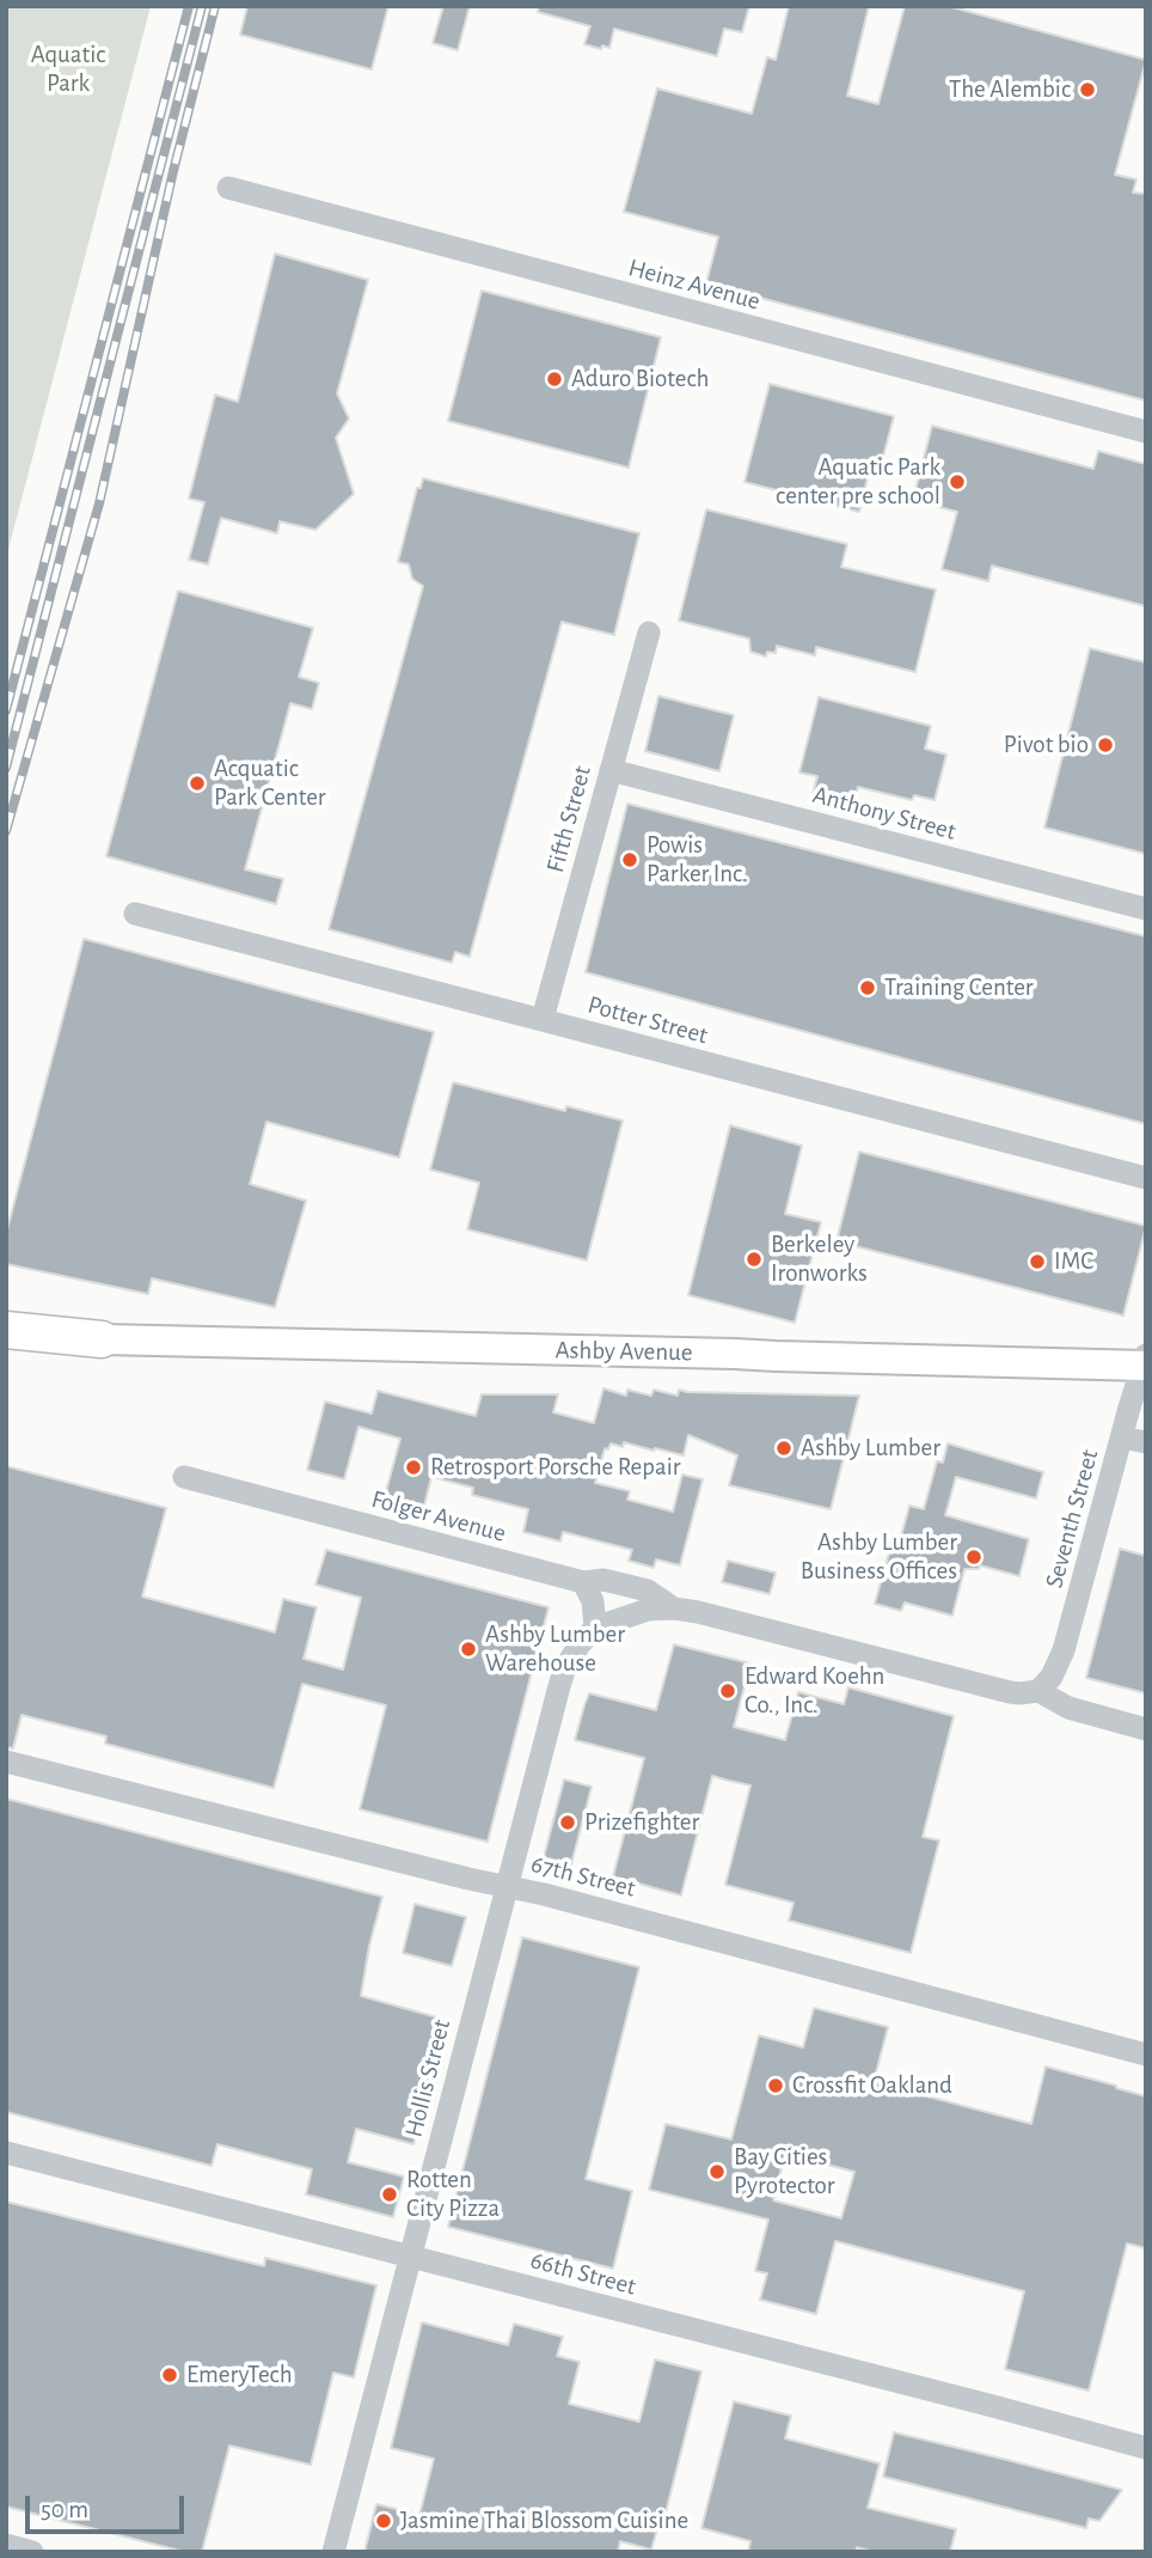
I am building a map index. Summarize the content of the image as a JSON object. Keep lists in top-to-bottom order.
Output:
{
  "streets": {
    "main road": ["Ashby Avenue"],
    "street": [
      "Heinz Avenue",
      "Anthony Street",
      "Fifth Street",
      "Potter Street",
      "Folger Avenue",
      "Seventh Street",
      "67th Street",
      "Hollis Street",
      "66th Street"
    ]
  },
  "crossings": [
    ["Anthony Street", "Fifth Street"],
    ["Fifth Street", "Potter Street"],
    ["Ashby Avenue", "Seventh Street"],
    ["Folger Avenue", "Seventh Street"],
    ["Folger Avenue", "Hollis Street"],
    ["67th Street", "Hollis Street"],
    ["Hollis Street", "66th Street"]
  ],
  "parks": ["Aquatic Park"],
  "places": [
    "The Alembic",
    "Aduro Biotech",
    "Aquatic Park center pre school",
    "Pivot bio",
    "Acquatic Park Center",
    "Powis Parker Inc.",
    "Training Center",
    "Berkeley Ironworks",
    "IMC",
    "Ashby Lumber",
    "Retrosport Porsche Repair",
    "Ashby Lumber Business Offices",
    "Ashby Lumber Warehouse",
    "Edward Koehn Co., Inc.",
    "Prizefighter",
    "Crossfit Oakland",
    "Bay Cities Pyrotector",
    "Rotten City Pizza",
    "EmeryTech",
    "Jasmine Thai Blossom Cuisine"
  ],
  "scale_bar": "50 m"
}
